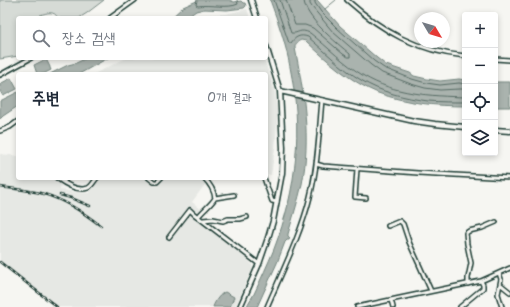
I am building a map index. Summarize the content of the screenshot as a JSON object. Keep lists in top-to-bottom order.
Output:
{
  "north": "bottom right",
  "page": {
    "map_buttons": ["+", "−"],
    "search": "장소 검색",
    "heading": ["주변", "0개 결과"]
  }
}
